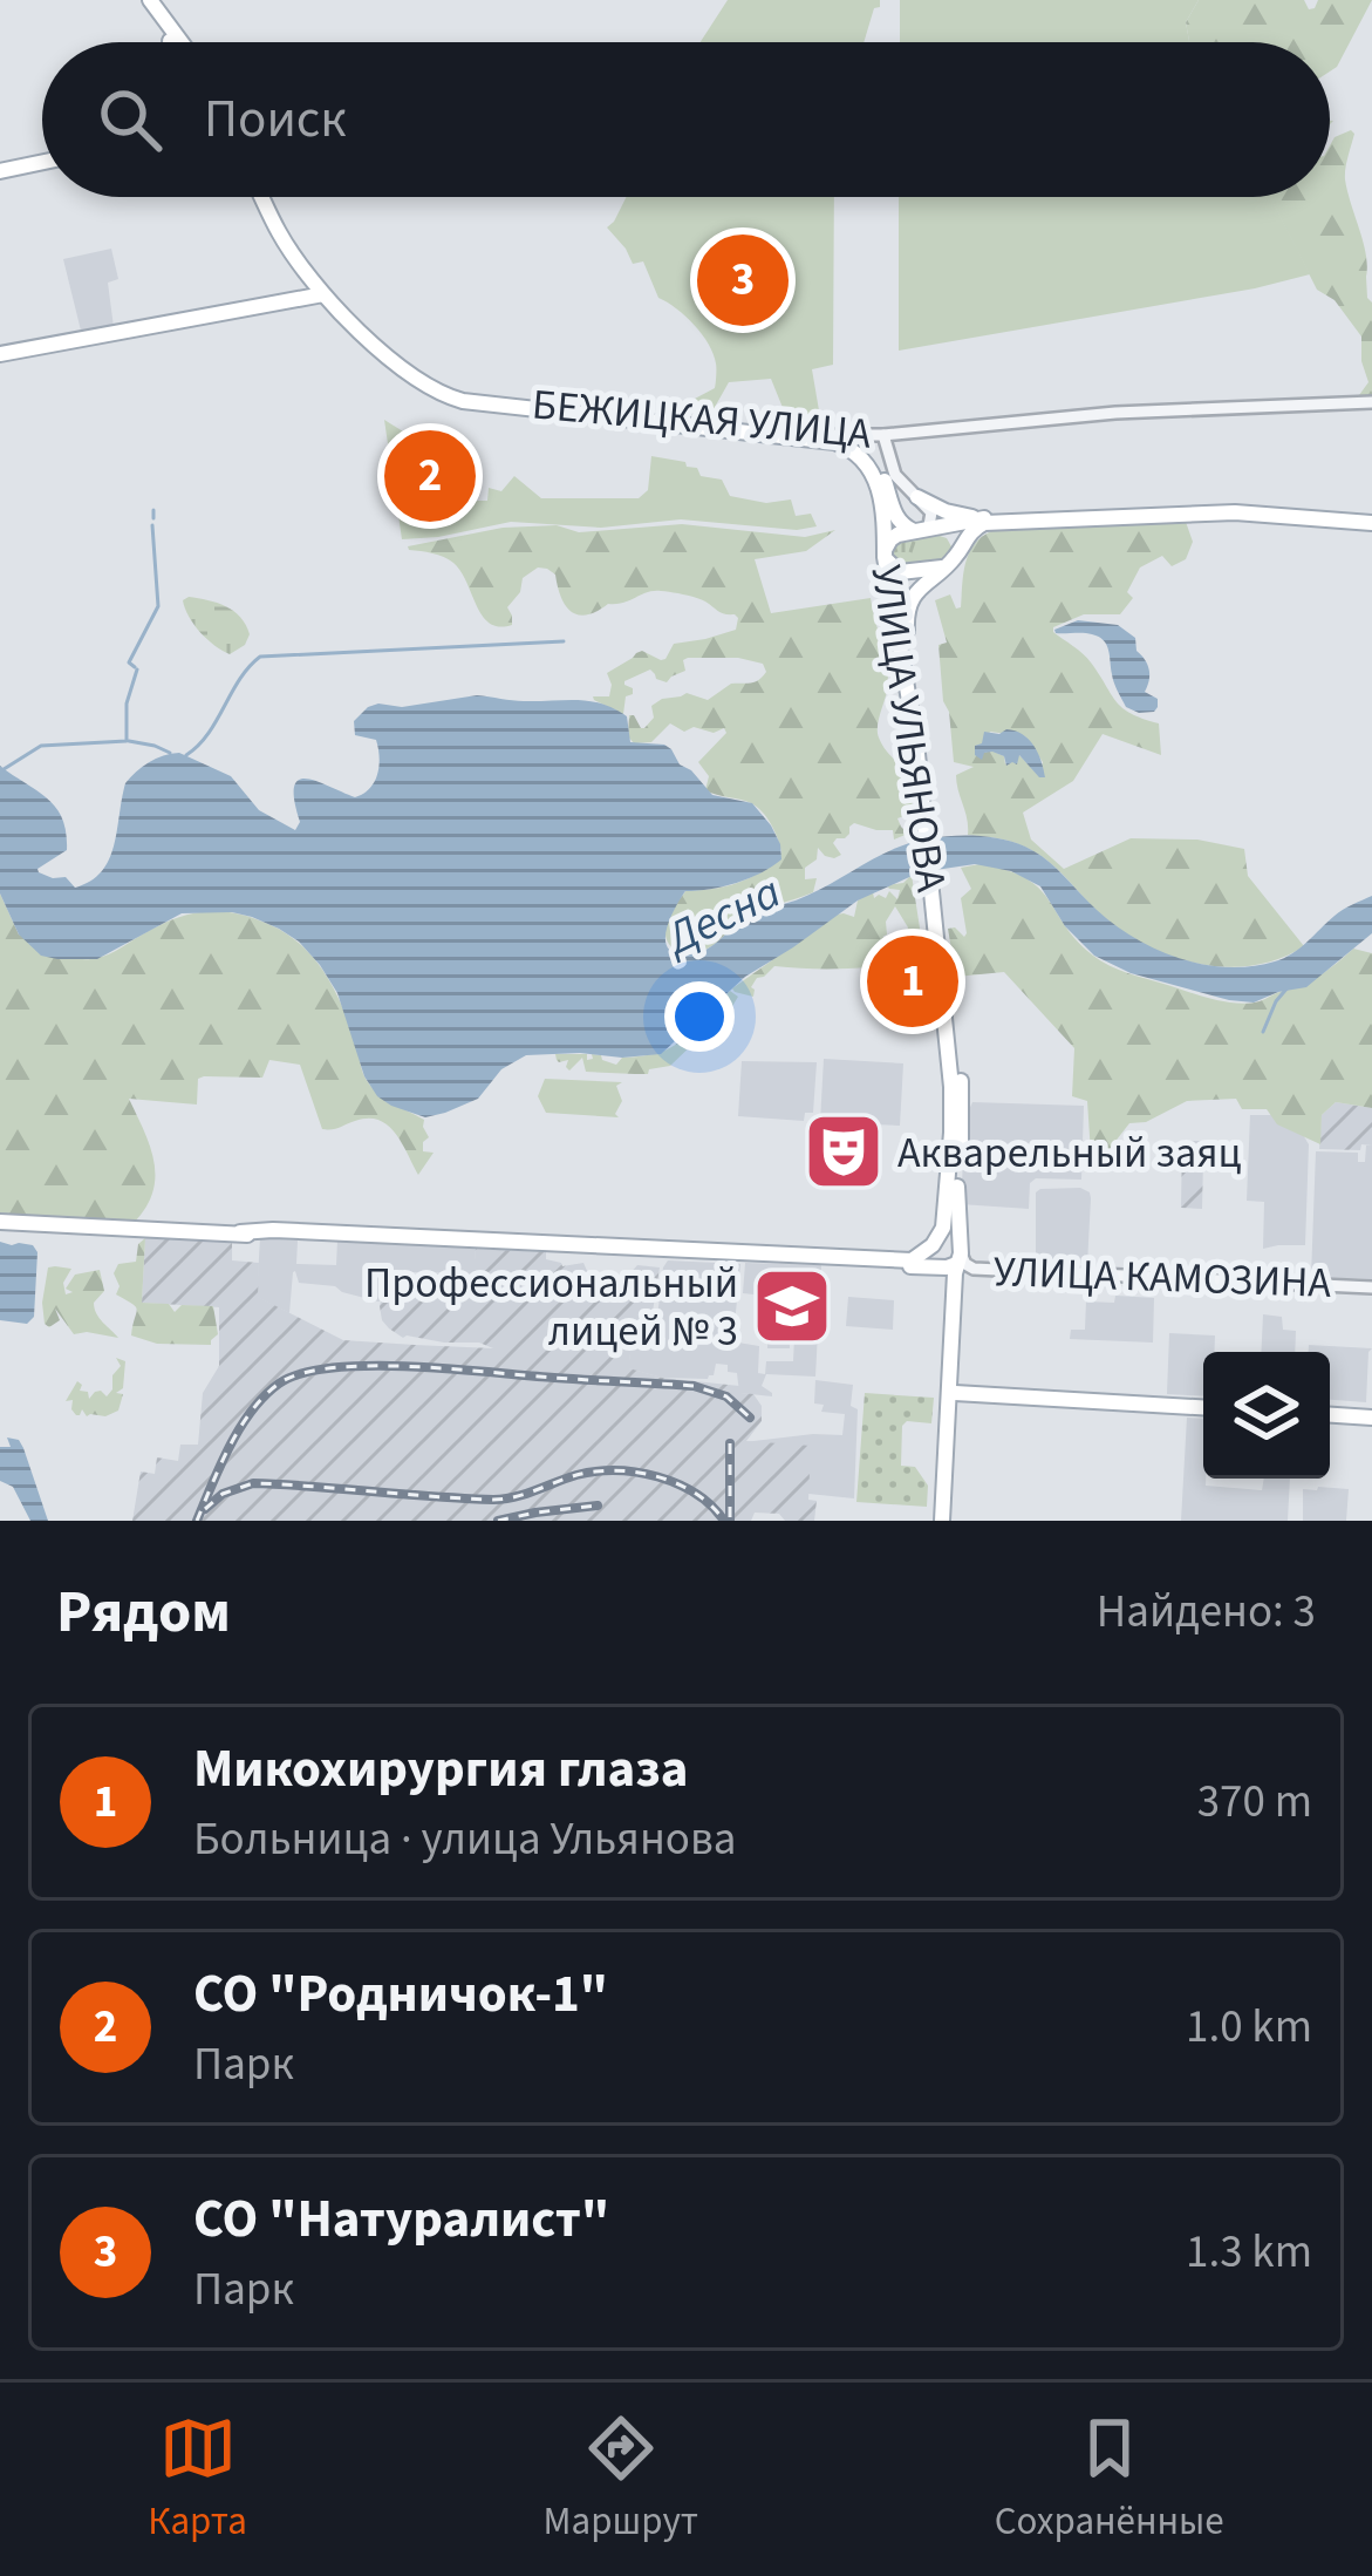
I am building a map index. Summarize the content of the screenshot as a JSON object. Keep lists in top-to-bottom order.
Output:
{
  "streets": {
    "main road": ["БЕЖИЦКАЯ УЛИЦА", "УЛИЦА УЛЬЯНОВА"],
    "street": ["УЛИЦА КАМОЗИНА"]
  },
  "crossings": [
    ["БЕЖИЦКАЯ УЛИЦА", "УЛИЦА УЛЬЯНОВА"],
    ["УЛИЦА УЛЬЯНОВА", "УЛИЦА КАМОЗИНА"]
  ],
  "water": ["Десна"],
  "places": {
    "theatre": ["Акварельный заяц"],
    "school or university": ["Профессиональный лицей № 3"]
  },
  "page": {
    "search": "Поиск",
    "pins": ["3", "2", "1"],
    "heading": ["Рядом", "Найдено: 3"],
    "list": [
      {
        "mark": "1",
        "name": "Микохирургия глаза",
        "note": "Больница · улица Ульянова",
        "value": "370 m"
      },
      {
        "mark": "2",
        "name": "СО \"Родничок-1\"",
        "note": "Парк",
        "value": "1.0 km"
      },
      {
        "mark": "3",
        "name": "СО \"Натуралист\"",
        "note": "Парк",
        "value": "1.3 km"
      }
    ],
    "nav": ["Карта", "Маршрут", "Сохранённые"]
  }
}
